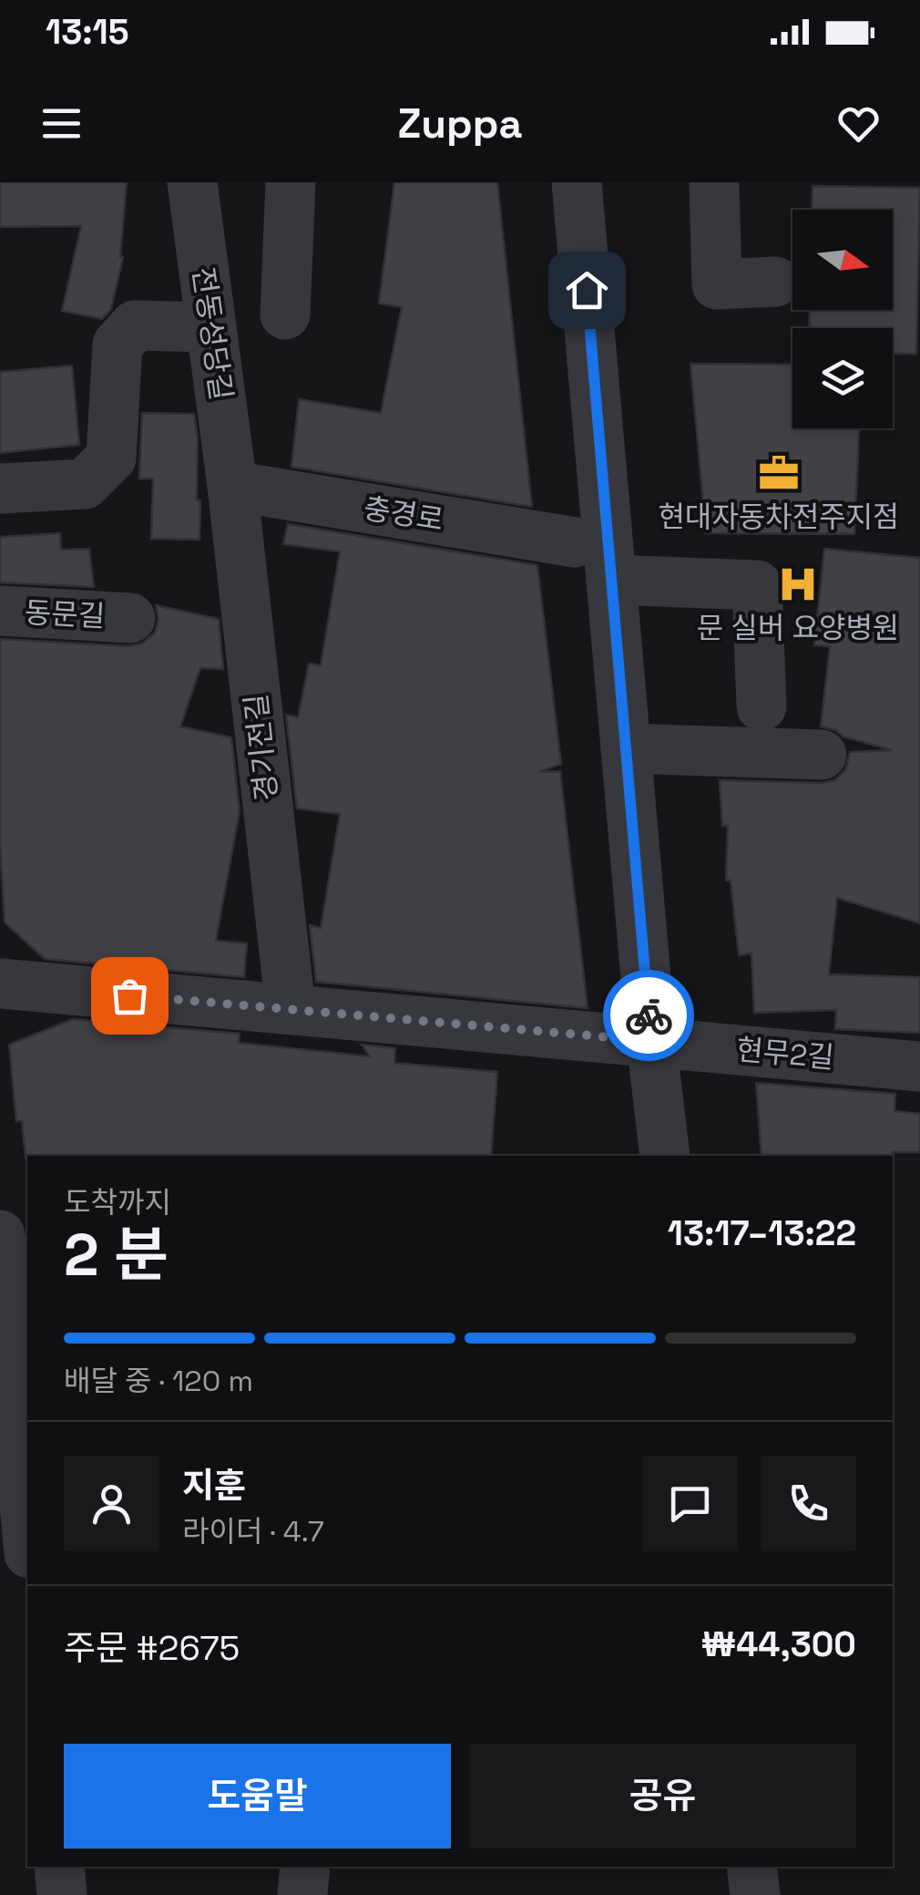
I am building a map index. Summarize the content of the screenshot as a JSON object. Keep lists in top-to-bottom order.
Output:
{
  "streets": {
    "street": [
      "전동성당길",
      "충경로",
      "동문길",
      "경기전길",
      "현무2길"
    ]
  },
  "crossings": [
    ["전동성당길", "충경로"],
    ["전동성당길", "경기전길"],
    ["충경로", "경기전길"]
  ],
  "places": {
    "office": ["현대자동차전주지점"],
    "hospital": ["문 실버 요양병원"]
  },
  "north": "right",
  "page": {
    "status": "13:15",
    "header": "Zuppa",
    "heading": ["2 분", "도착까지", "13:17–13:22"],
    "panel": [
      "지훈",
      "라이더 · 4.7",
      "주문 #2675",
      "₩44,300"
    ],
    "bar": "배달 중 · 120 m",
    "buttons": ["도움말", "공유"]
  }
}
